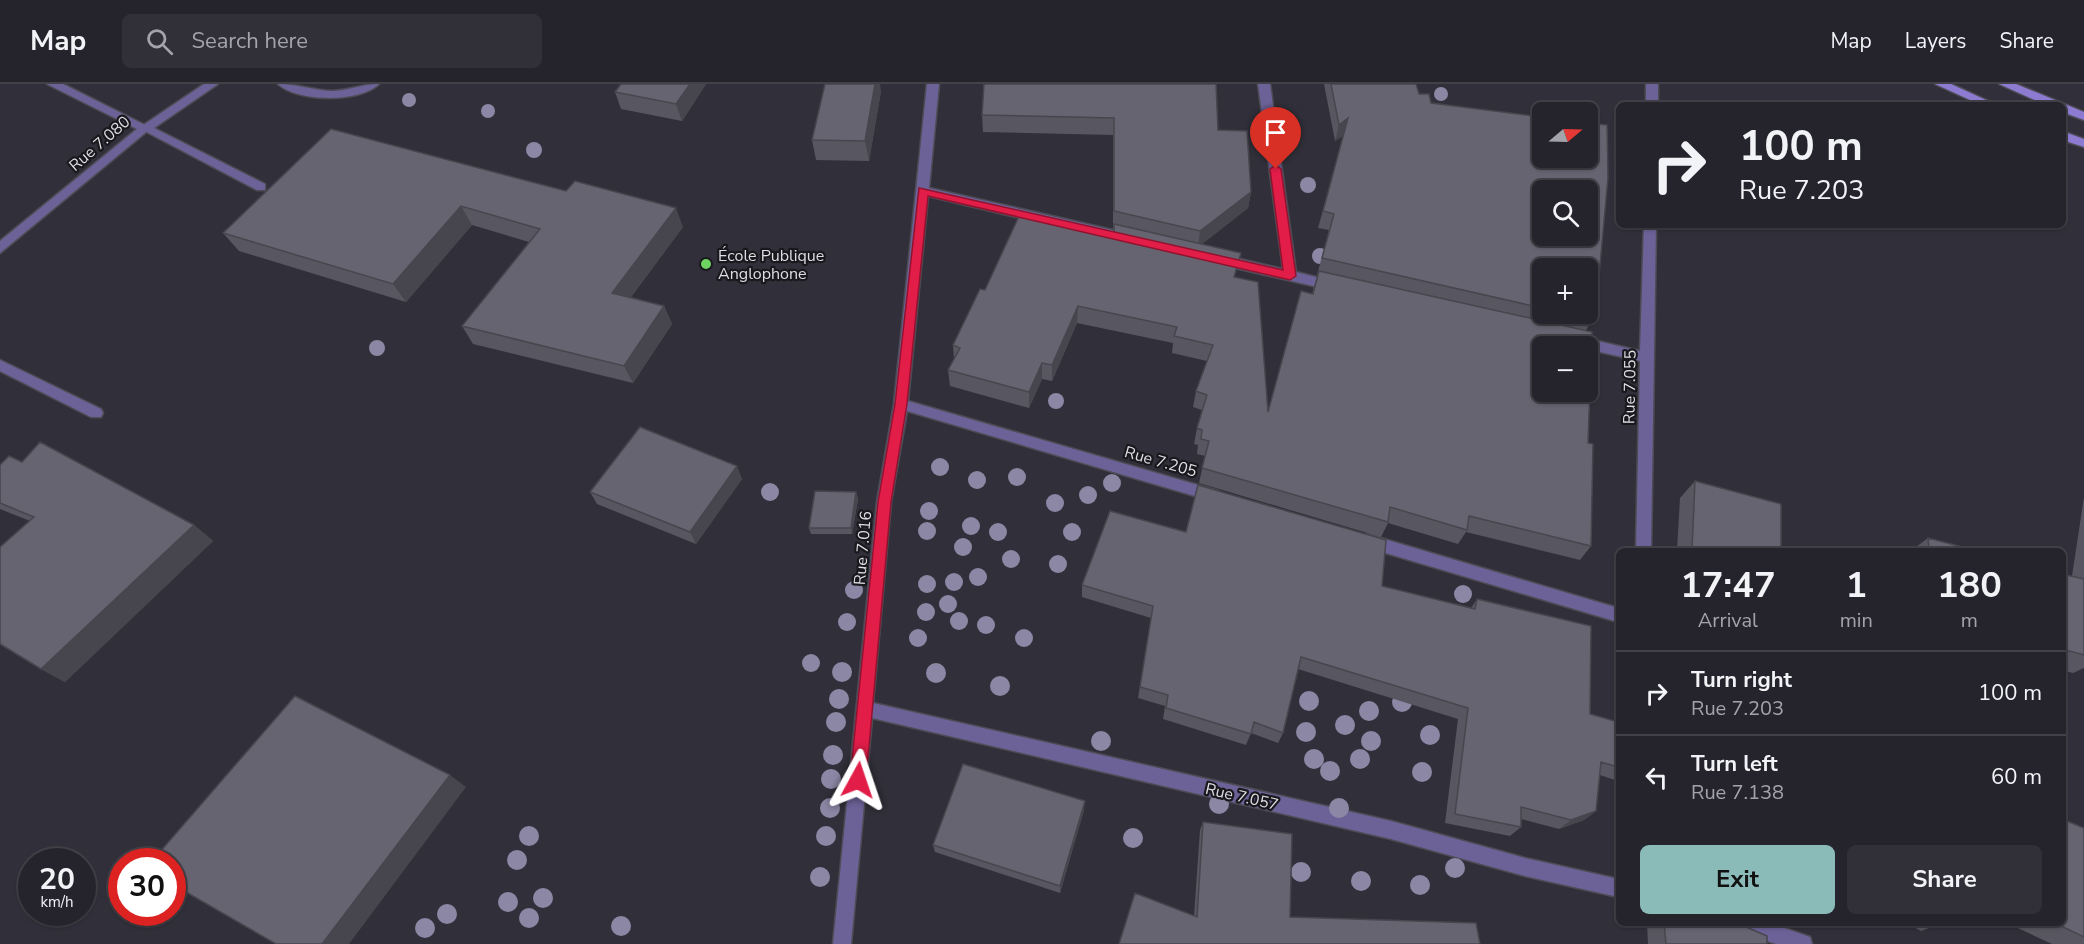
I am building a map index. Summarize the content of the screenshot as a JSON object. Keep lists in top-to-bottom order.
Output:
{
  "streets": {
    "street": [
      "Rue 7.080",
      "Rue 7.055",
      "Rue 7.205",
      "Rue 7.016",
      "Rue 7.057"
    ]
  },
  "crossings": [
    ["Rue 7.205", "Rue 7.016"],
    ["Rue 7.016", "Rue 7.057"]
  ],
  "places": ["École Publique Anglophone"],
  "north": "right",
  "page": {
    "header": "Map",
    "search": "Search here",
    "nav": ["Map", "Layers", "Share"],
    "map_buttons": ["+", "−"],
    "turn": ["100 m", "Rue 7.203"],
    "eta": [
      "17:47",
      "Arrival",
      "1",
      "min",
      "180",
      "m"
    ],
    "list": [
      {
        "name": "Turn right",
        "note": "Rue 7.203",
        "value": "100 m"
      },
      {
        "name": "Turn left",
        "note": "Rue 7.138",
        "value": "60 m"
      }
    ],
    "buttons": ["Exit", "Share"],
    "speed": "20 km/h",
    "limit": "30"
  }
}
